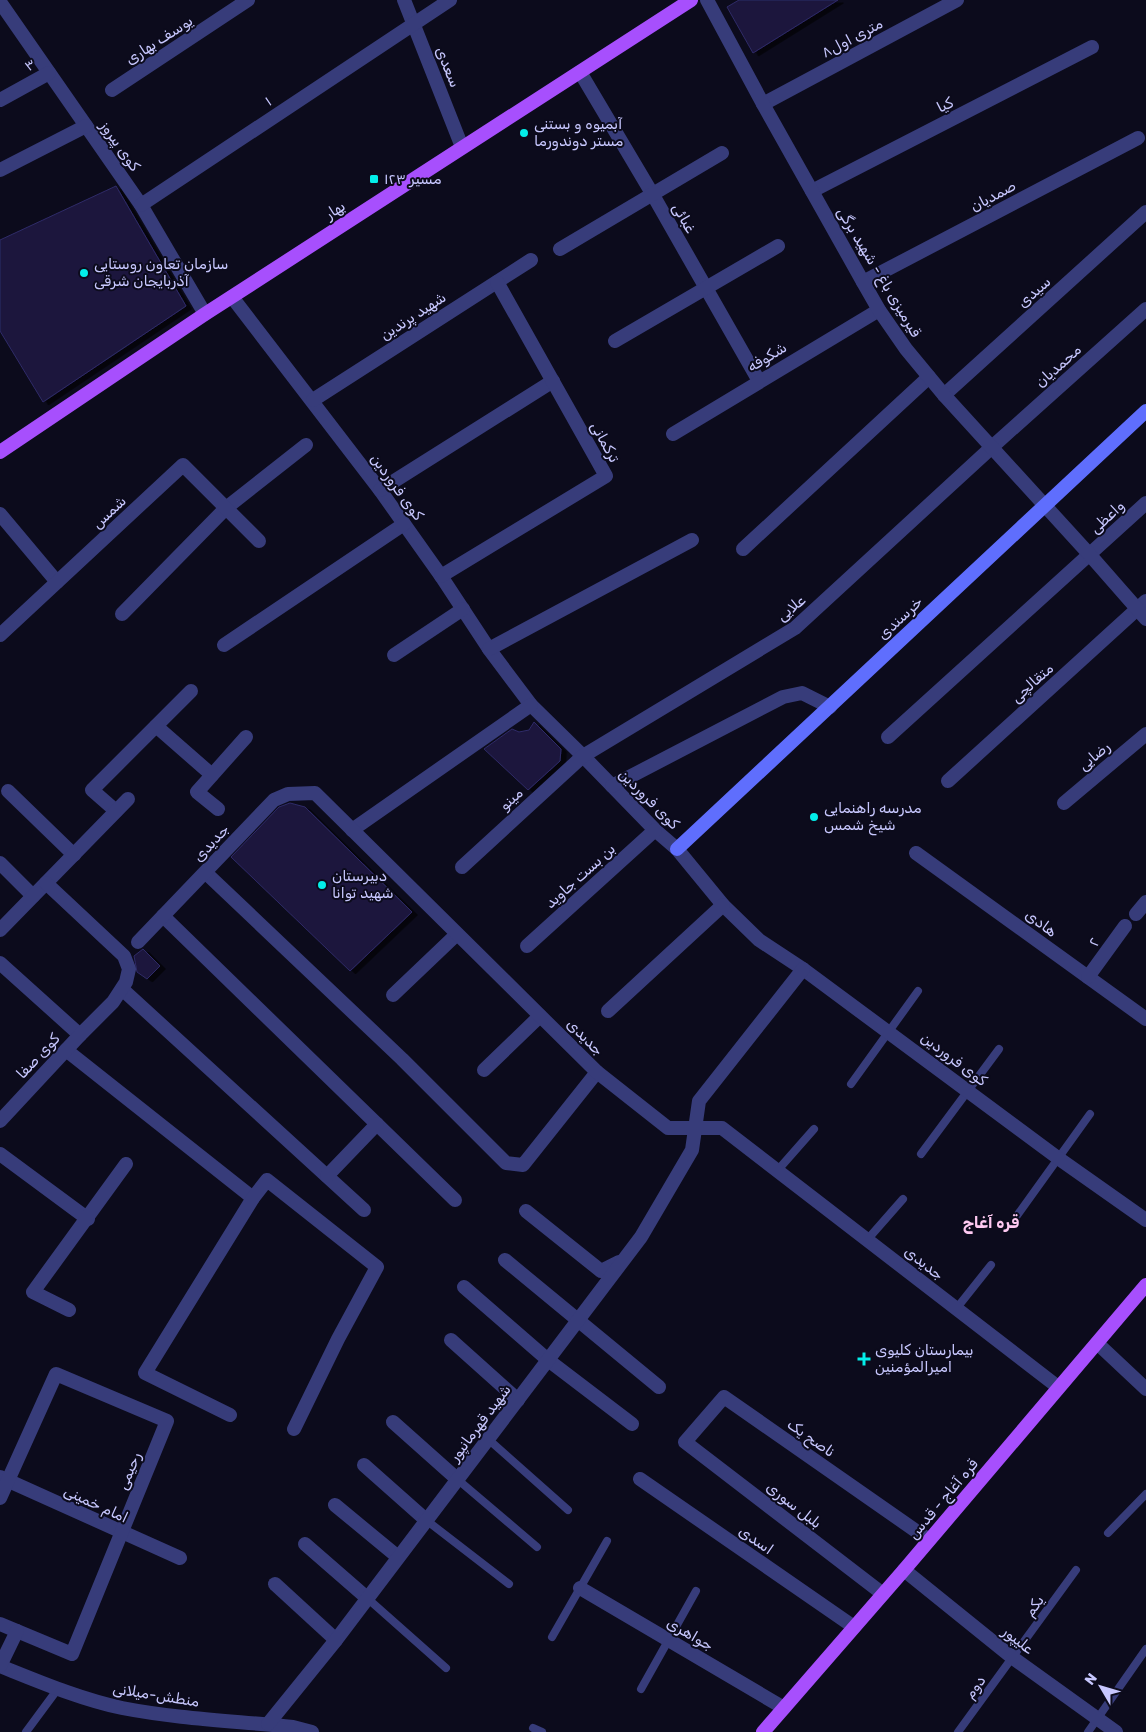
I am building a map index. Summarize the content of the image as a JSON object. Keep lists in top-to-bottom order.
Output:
{
  "streets": {
    "main road": ["بهار", "خرسندی", "قره آغاج - قدس"],
    "street": [
      "۸متری اول",
      "یوسف بهاری",
      "۳",
      "سعدی",
      "۱",
      "کیا",
      "کوی پیروز",
      "صمدیان",
      "غبائی",
      "قیرمیزی باغ - شهید برگی",
      "سیدی",
      "شهید پرندین",
      "شکوفه",
      "محمدیان",
      "ترکمانی",
      "کوی فروردین",
      "شمس",
      "واعظی",
      "علایی",
      "متقالچی",
      "رضایی",
      "مینو",
      "جدیدی",
      "بن بست جاوید",
      "هادی",
      "۲",
      "کوی صفا",
      "شهید قهرمانپور",
      "ناصح یک",
      "رحیمی",
      "امام خمینی",
      "بلبل سوری",
      "اسدی",
      "جواهری",
      "علیپور",
      "منطش-میلانی"
    ],
    "lane": ["یکم", "دوم"]
  },
  "crossings": [
    ["۸متری اول", "قیرمیزی باغ - شهید برگی"],
    ["۳", "کوی پیروز"],
    ["سعدی", "۱"],
    ["سعدی", "بهار"],
    ["۱", "کوی پیروز"],
    ["کیا", "قیرمیزی باغ - شهید برگی"],
    ["کوی پیروز", "بهار"],
    ["صمدیان", "قیرمیزی باغ - شهید برگی"],
    ["بهار", "غبائی"],
    ["بهار", "کوی فروردین"],
    ["غبائی", "شکوفه"],
    ["قیرمیزی باغ - شهید برگی", "سیدی"],
    ["قیرمیزی باغ - شهید برگی", "شکوفه"],
    ["قیرمیزی باغ - شهید برگی", "محمدیان"],
    ["قیرمیزی باغ - شهید برگی", "واعظی"],
    ["قیرمیزی باغ - شهید برگی", "علایی"],
    ["قیرمیزی باغ - شهید برگی", "خرسندی"],
    ["قیرمیزی باغ - شهید برگی", "متقالچی"],
    ["شهید پرندین", "ترکمانی"],
    ["شهید پرندین", "کوی فروردین"],
    ["محمدیان", "علایی"],
    ["ترکمانی", "کوی فروردین"],
    ["کوی فروردین", "علایی"],
    ["کوی فروردین", "خرسندی"],
    ["کوی فروردین", "مینو"],
    ["کوی فروردین", "بن بست جاوید"],
    ["کوی فروردین", "شهید قهرمانپور"],
    ["علایی", "مینو"],
    ["جدیدی", "شهید قهرمانپور"],
    ["جدیدی", "قره آغاج - قدس"],
    ["هادی", "۲"],
    ["شهید قهرمانپور", "منطش-میلانی"],
    ["ناصح یک", "قره آغاج - قدس"],
    ["ناصح یک", "بلبل سوری"],
    ["رحیمی", "امام خمینی"],
    ["قره آغاج - قدس", "بلبل سوری"],
    ["قره آغاج - قدس", "اسدی"],
    ["قره آغاج - قدس", "جواهری"],
    ["قره آغاج - قدس", "علیپور"],
    ["یکم", "علیپور"],
    ["یکم", "دوم"],
    ["علیپور", "دوم"]
  ],
  "districts": ["قره آغاج"],
  "places": {
    "other": [
      "آبمیوه و بستنی مستر دوندورما",
      "سازمان تعاون روستایی آذربایجان شرقی",
      "مدرسه راهنمایی شیخ شمس",
      "دبیرستان شهید توانا"
    ],
    "transit": ["مسیر ۱۲۳"],
    "health": ["بیمارستان کلیوی امیرالمؤمنین"]
  },
  "north": "top left"
}
